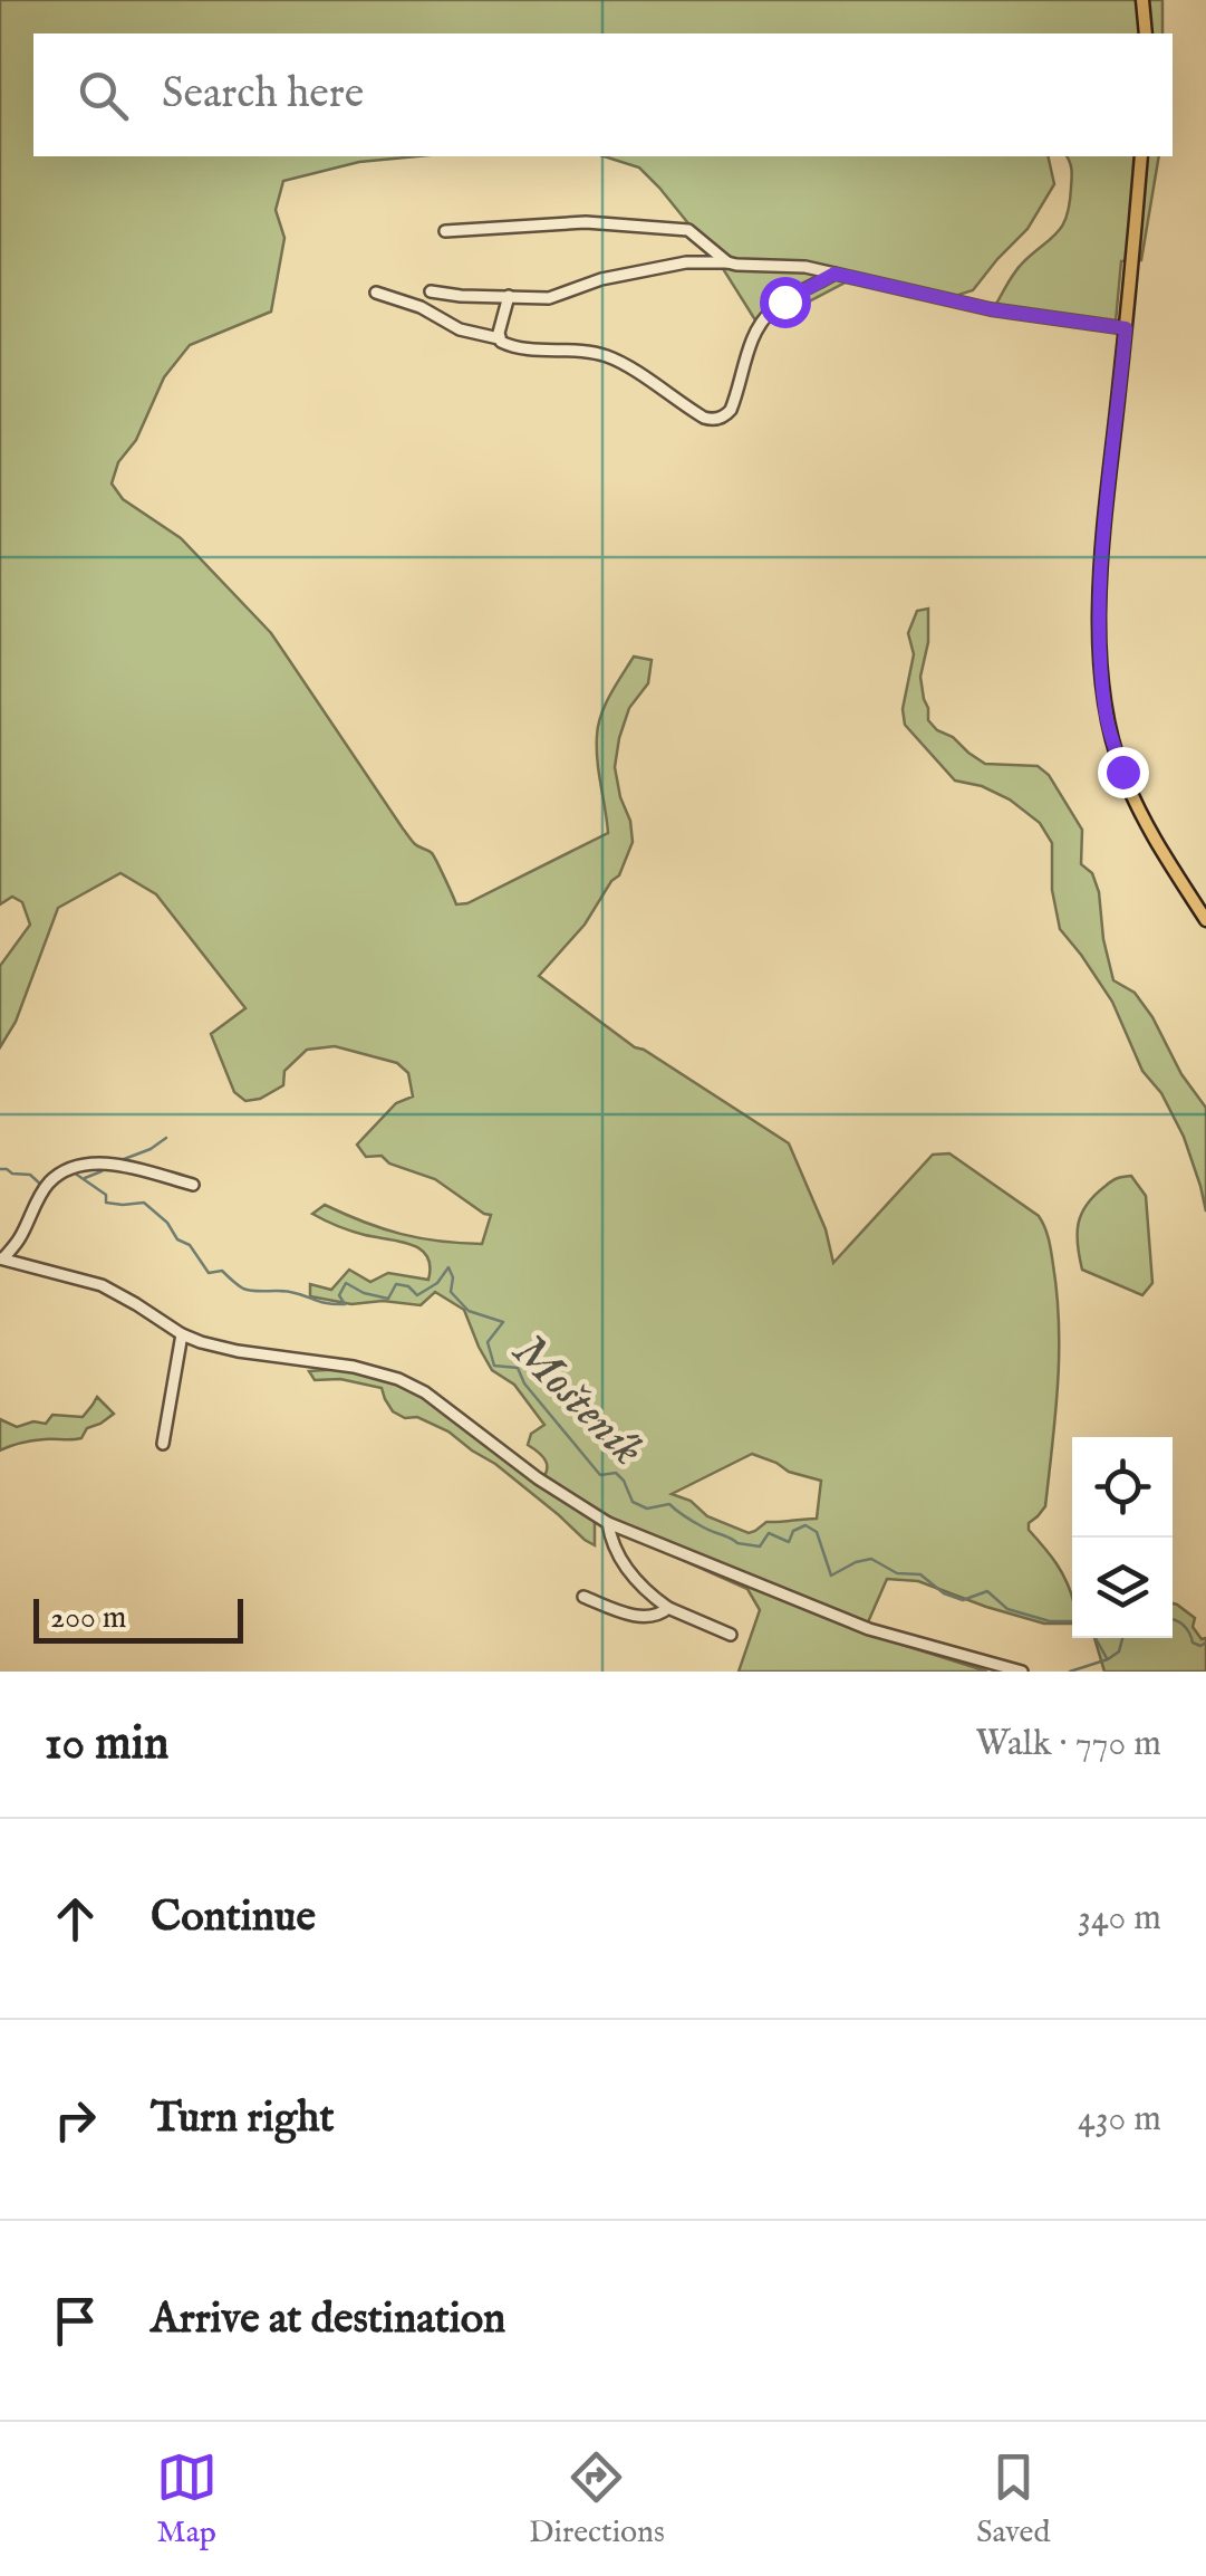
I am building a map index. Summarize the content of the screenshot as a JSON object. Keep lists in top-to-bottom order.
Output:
{
  "water": ["Mošteník"],
  "scale_bar": "200 m",
  "page": {
    "search": "Search here",
    "scale": "200 m",
    "heading": ["10 min", "Walk · 770 m"],
    "list": [
      ["Continue", "340 m"],
      ["Turn right", "430 m"],
      "Arrive at destination"
    ],
    "nav": ["Map", "Directions", "Saved"]
  }
}
